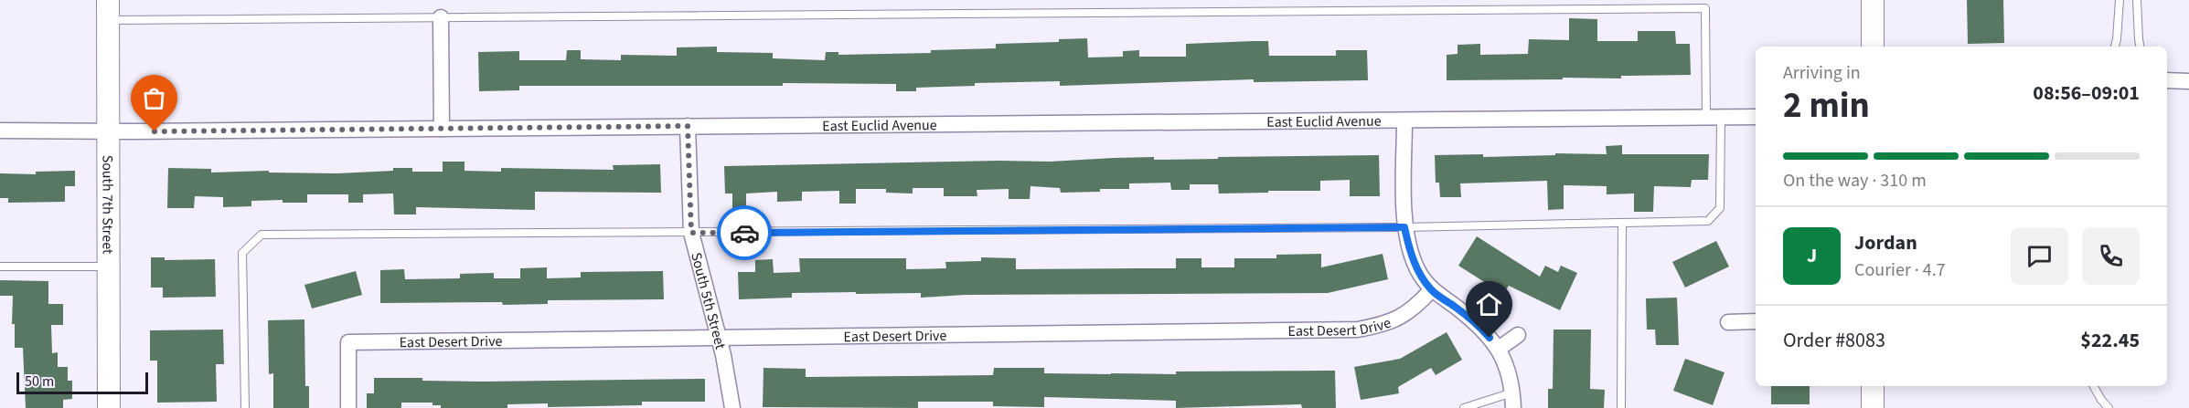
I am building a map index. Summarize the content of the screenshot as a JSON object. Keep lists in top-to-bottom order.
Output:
{
  "streets": {
    "main road": ["South 7th Street"],
    "street": ["East Euclid Avenue", "South 5th Street", "East Desert Drive"]
  },
  "crossings": [
    ["East Euclid Avenue", "South 7th Street"],
    ["East Euclid Avenue", "South 5th Street"],
    ["South 5th Street", "East Desert Drive"]
  ],
  "scale_bar": "50 m",
  "page": {
    "heading": ["2 min", "Arriving in", "08:56–09:01"],
    "panel": [
      "Jordan",
      "Courier · 4.7",
      "Order #8083",
      "$22.45"
    ],
    "bar": "On the way · 310 m",
    "round": "J",
    "scale": "50 m"
  }
}
